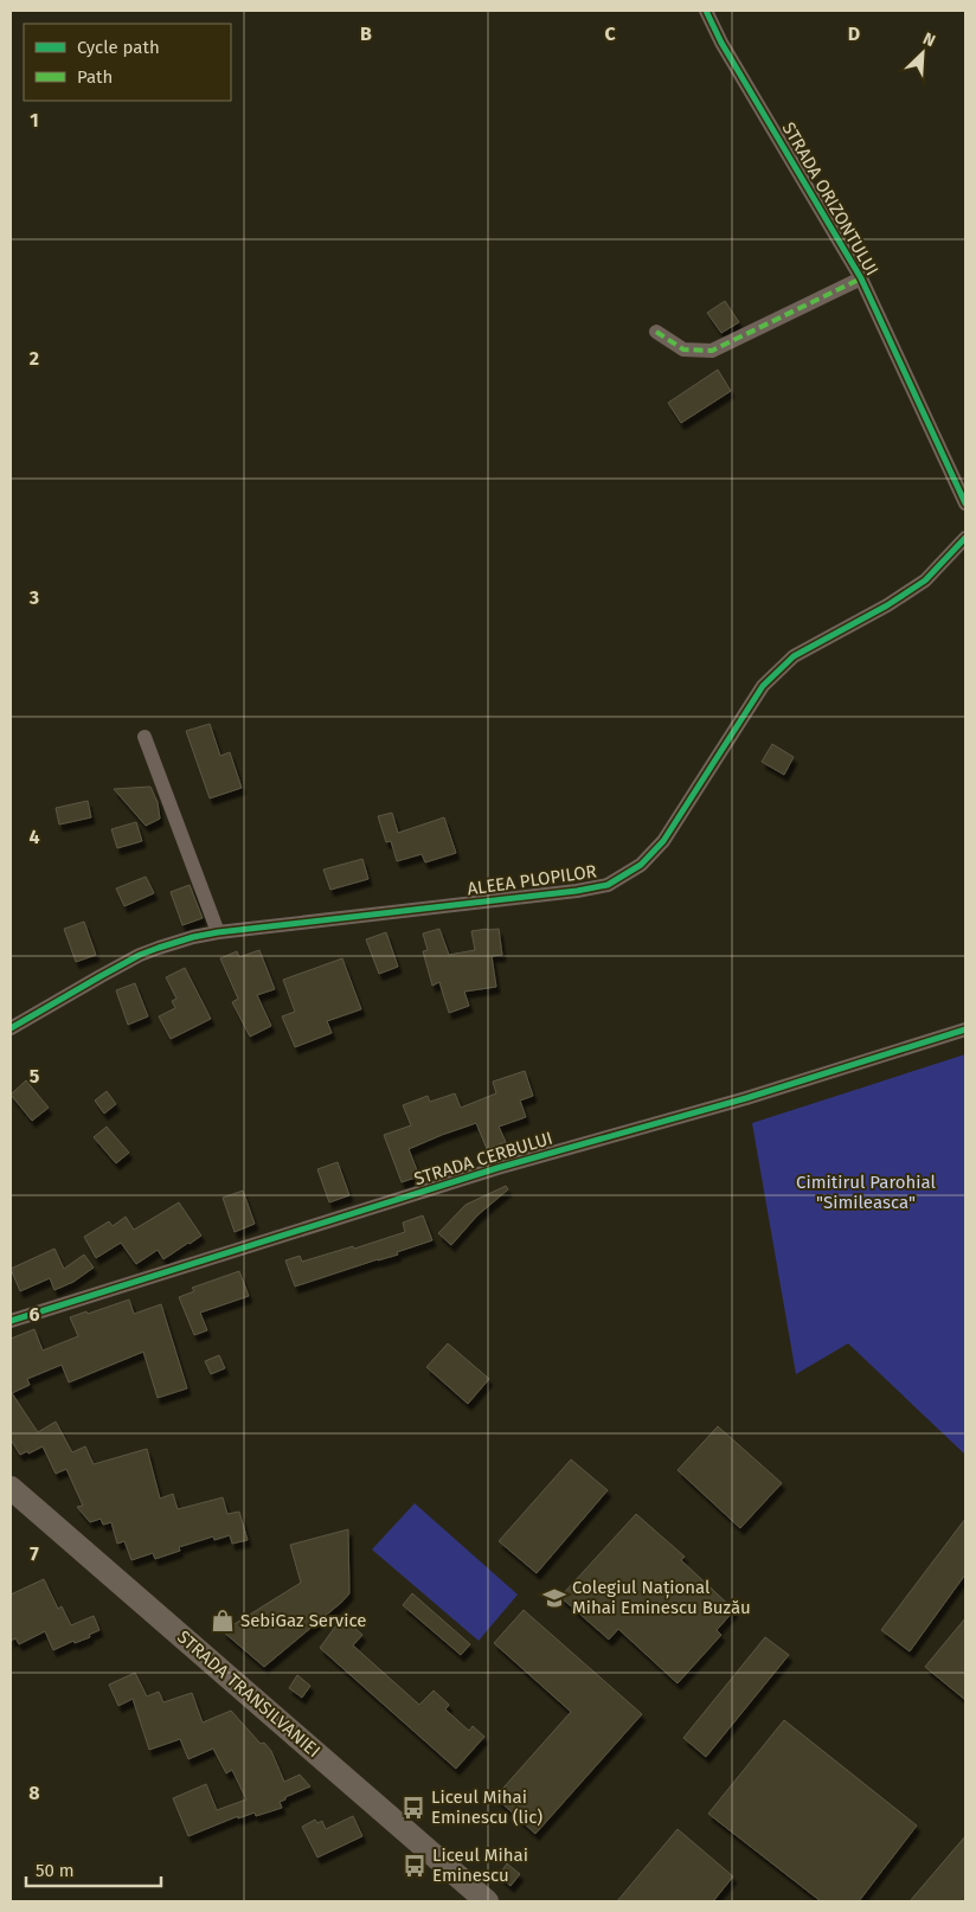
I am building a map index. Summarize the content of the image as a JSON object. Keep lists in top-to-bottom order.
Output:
{
  "streets": {
    "main road": ["STRADA TRANSILVANIEI"],
    "street": ["STRADA ORIZONTULUI", "ALEEA PLOPILOR", "STRADA CERBULUI"]
  },
  "parks": ["Cimitirul Parohial \"Simileasca\""],
  "places": {
    "school or university": ["Colegiul Național Mihai Eminescu Buzău"],
    "shop": ["SebiGaz Service"],
    "bus stop": ["Liceul Mihai Eminescu (lic)", "Liceul Mihai Eminescu"]
  },
  "legend": ["Cycle path", "Path"],
  "scale_bar": "50 m",
  "north": "top right",
  "grid": {
    "columns": ["B", "C", "D"],
    "rows": [
      "1",
      "2",
      "3",
      "4",
      "5",
      "6",
      "7",
      "8"
    ]
  }
}
